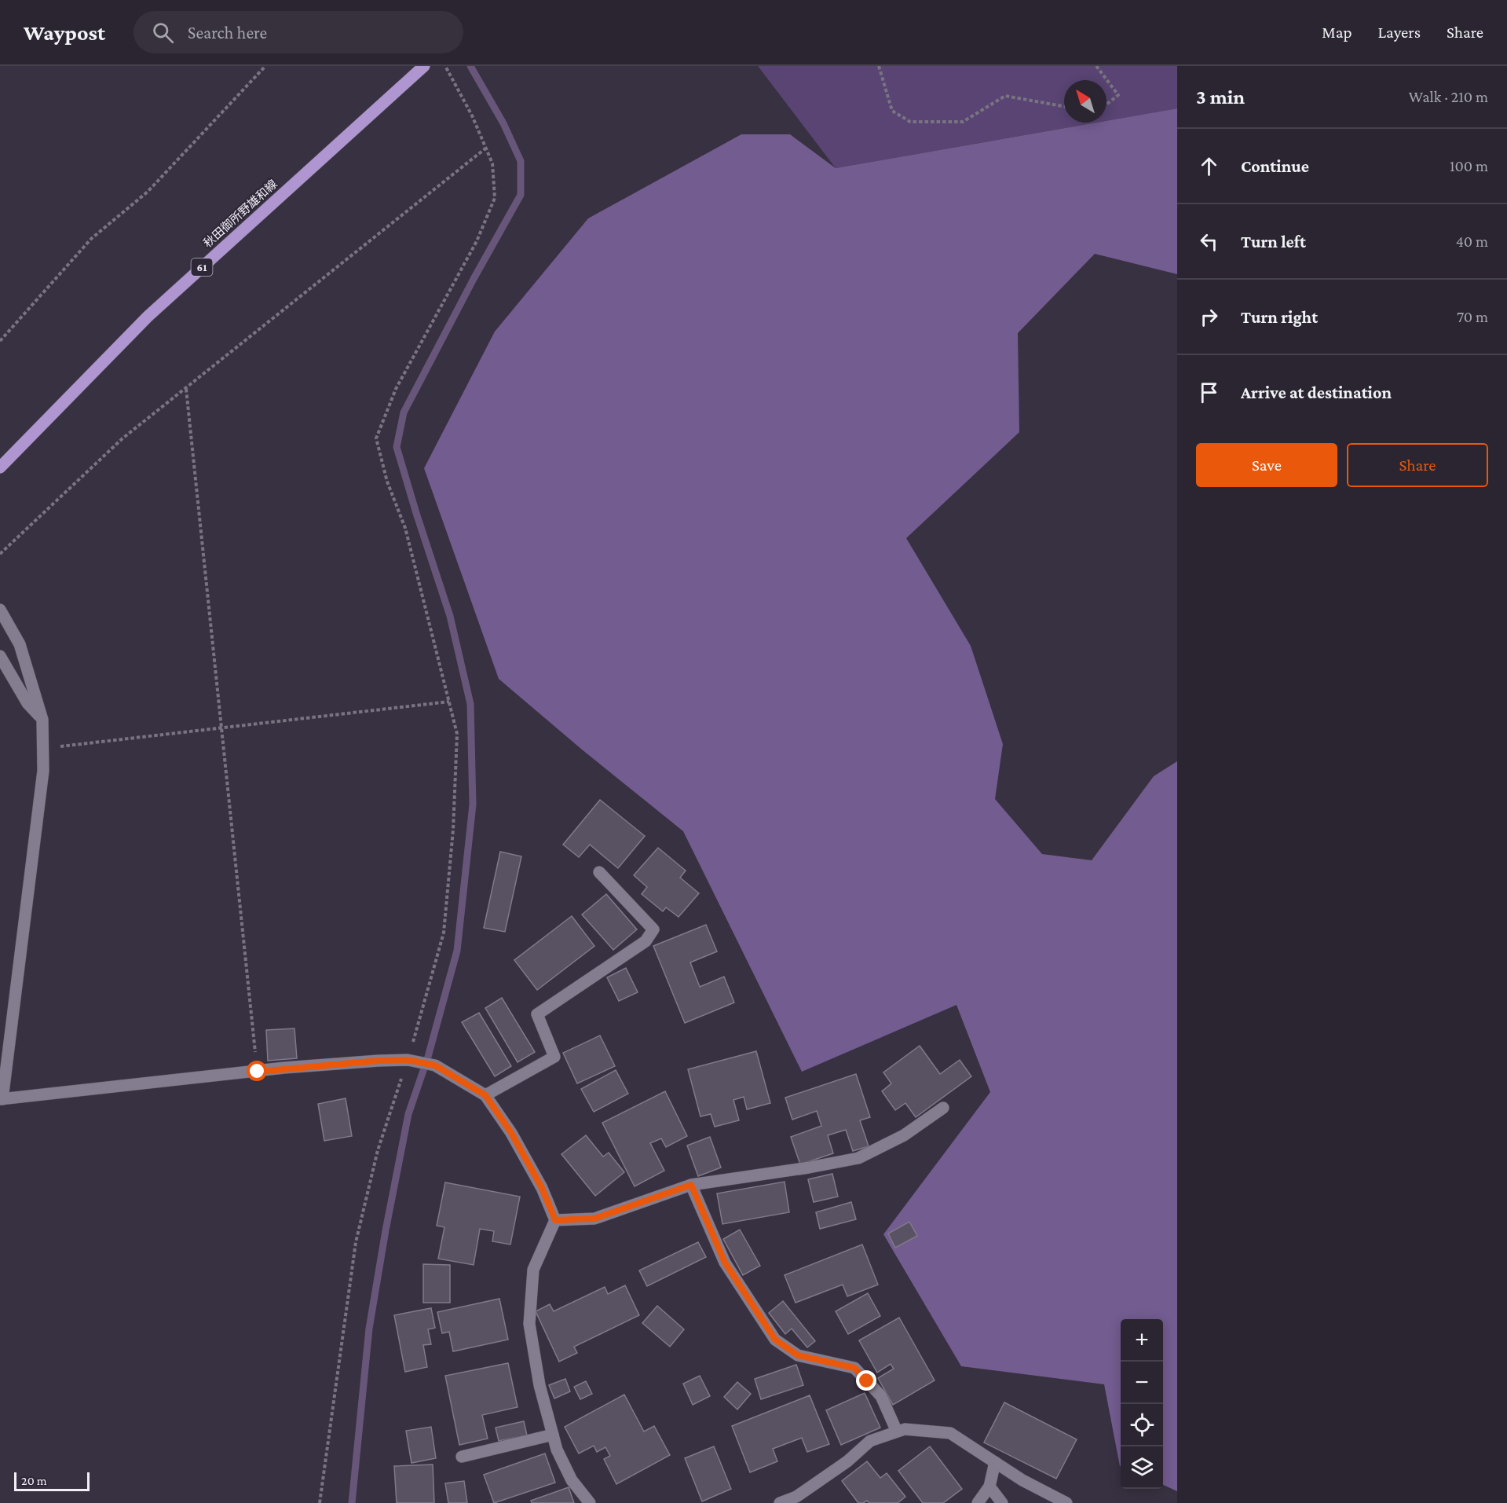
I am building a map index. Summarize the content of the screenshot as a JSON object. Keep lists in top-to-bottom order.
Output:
{
  "streets": {
    "main road": ["秋田御所野雄和線", "61"]
  },
  "scale_bar": "20 m",
  "north": "top left",
  "page": {
    "header": "Waypost",
    "search": "Search here",
    "nav": ["Map", "Layers", "Share"],
    "heading": ["3 min", "Walk · 210 m"],
    "list": [
      ["Continue", "100 m"],
      ["Turn left", "40 m"],
      ["Turn right", "70 m"],
      "Arrive at destination"
    ],
    "buttons": ["Save", "Share"],
    "map_buttons": ["+", "−"],
    "scale": "20 m"
  }
}
